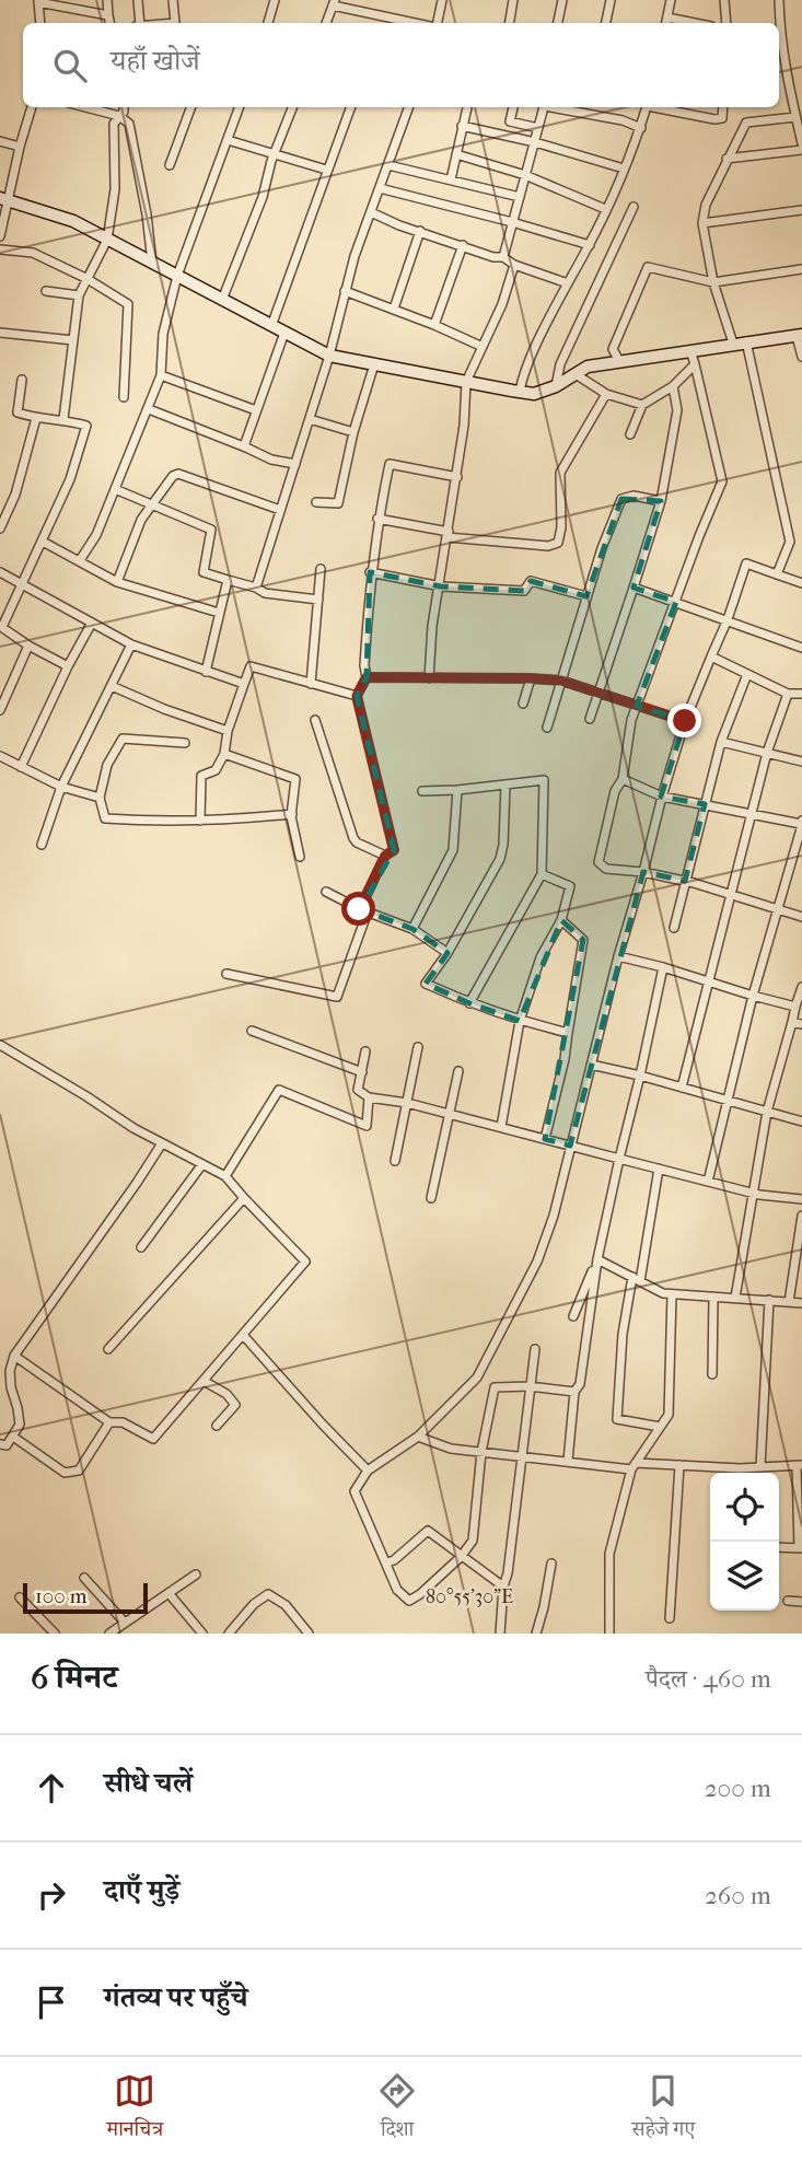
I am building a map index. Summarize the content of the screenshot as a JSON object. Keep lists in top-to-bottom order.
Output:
{
  "scale_bar": "100 m",
  "page": {
    "search": "यहाँ खोजें",
    "scale": "100 m",
    "heading": ["6 मिनट", "पैदल · 460 m"],
    "list": [
      ["सीधे चलें", "200 m"],
      ["दाएँ मुड़ें", "260 m"],
      "गंतव्य पर पहुँचे"
    ],
    "nav": ["मानचित्र", "दिशा", "सहेजे गए"]
  },
  "coordinates": ["80°55'30\"E"]
}
